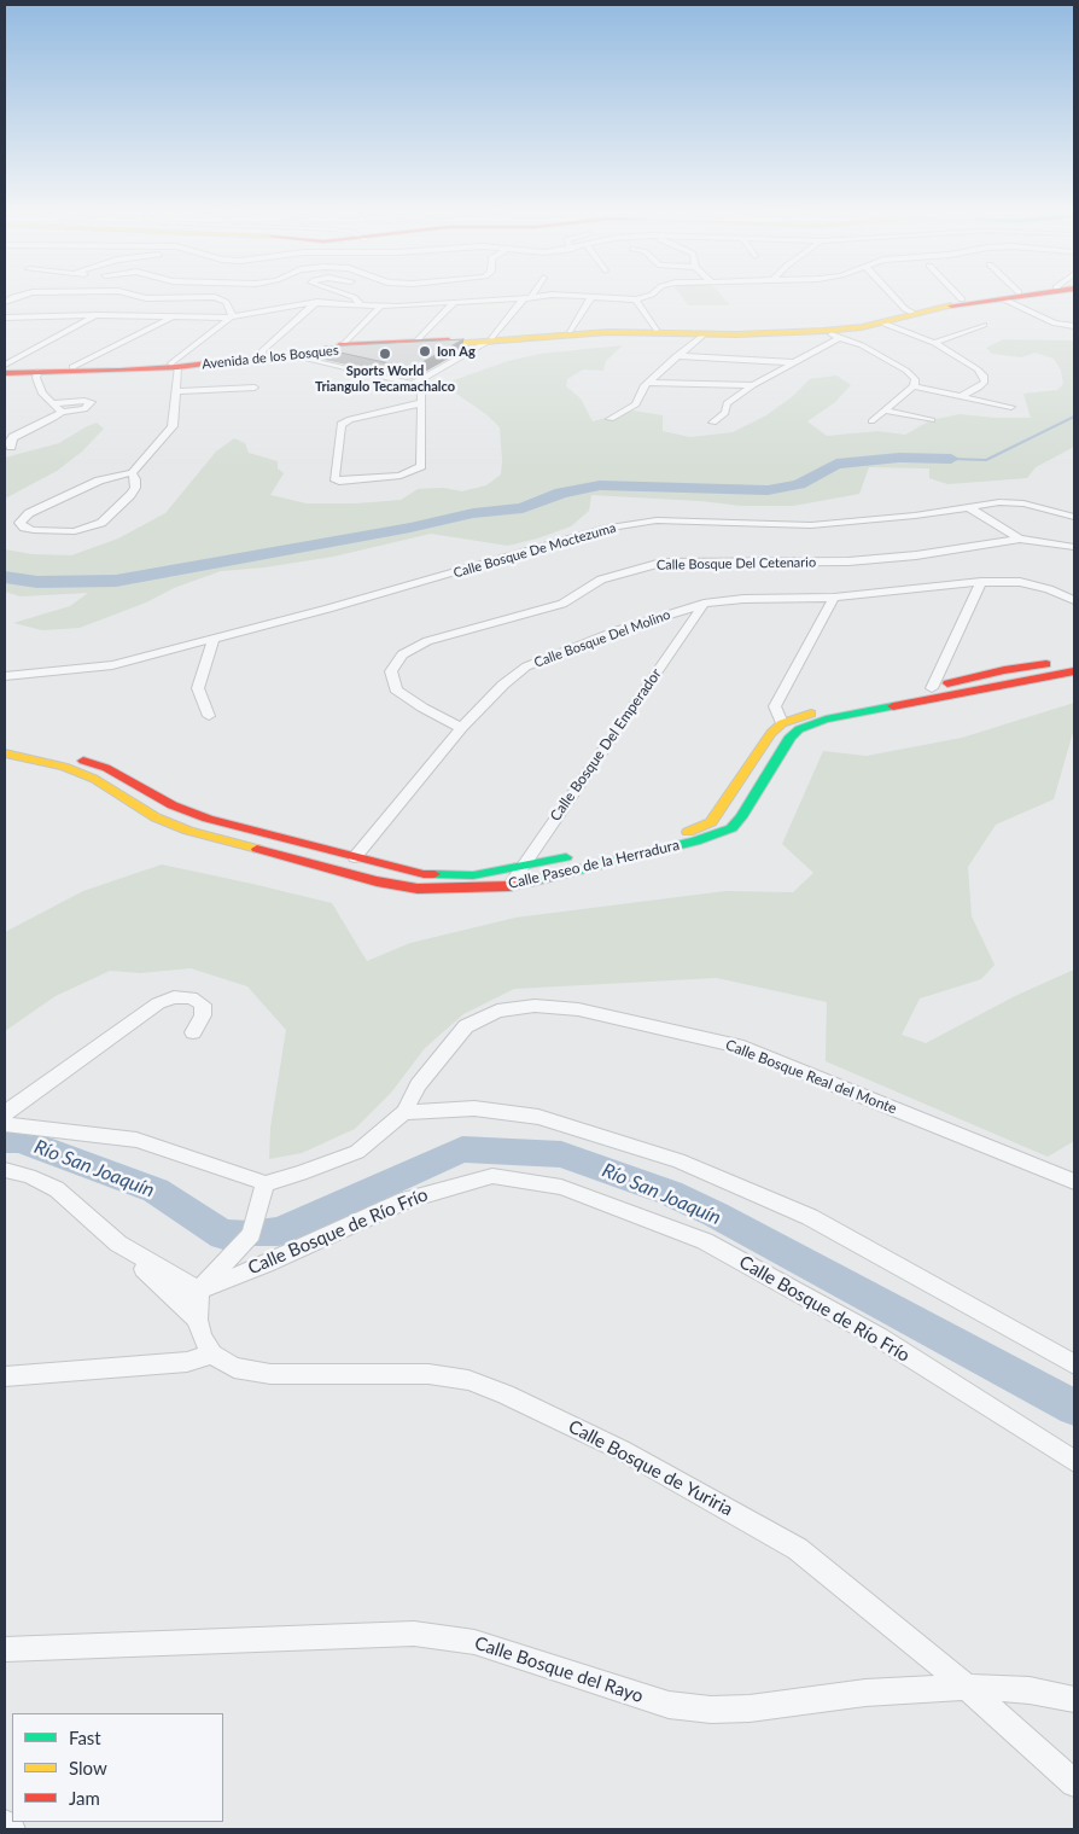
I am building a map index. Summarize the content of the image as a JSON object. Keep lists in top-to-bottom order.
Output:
{
  "streets": {
    "main road": ["Avenida de los Bosques", "Calle Paseo de la Herradura"],
    "street": [
      "Calle Bosque De Moctezuma",
      "Calle Bosque Del Cetenario",
      "Calle Bosque Del Molino",
      "Calle Bosque Del Emperador",
      "Calle Bosque Real del Monte",
      "Calle Bosque de Río Frío",
      "Calle Bosque de Yuriria",
      "Calle Bosque del Rayo"
    ]
  },
  "crossings": [
    ["Calle Bosque Del Cetenario", "Calle Bosque Del Molino"],
    ["Calle Bosque Del Molino", "Calle Bosque Del Emperador"],
    ["Calle Bosque Del Molino", "Calle Paseo de la Herradura"],
    ["Calle Bosque Del Emperador", "Calle Paseo de la Herradura"],
    ["Calle Bosque de Yuriria", "Calle Bosque del Rayo"]
  ],
  "water": ["Río San Joaquín"],
  "places": ["Ion Ag", "Sports World Triangulo Tecamachalco"],
  "legend": ["Fast", "Slow", "Jam"]
}
